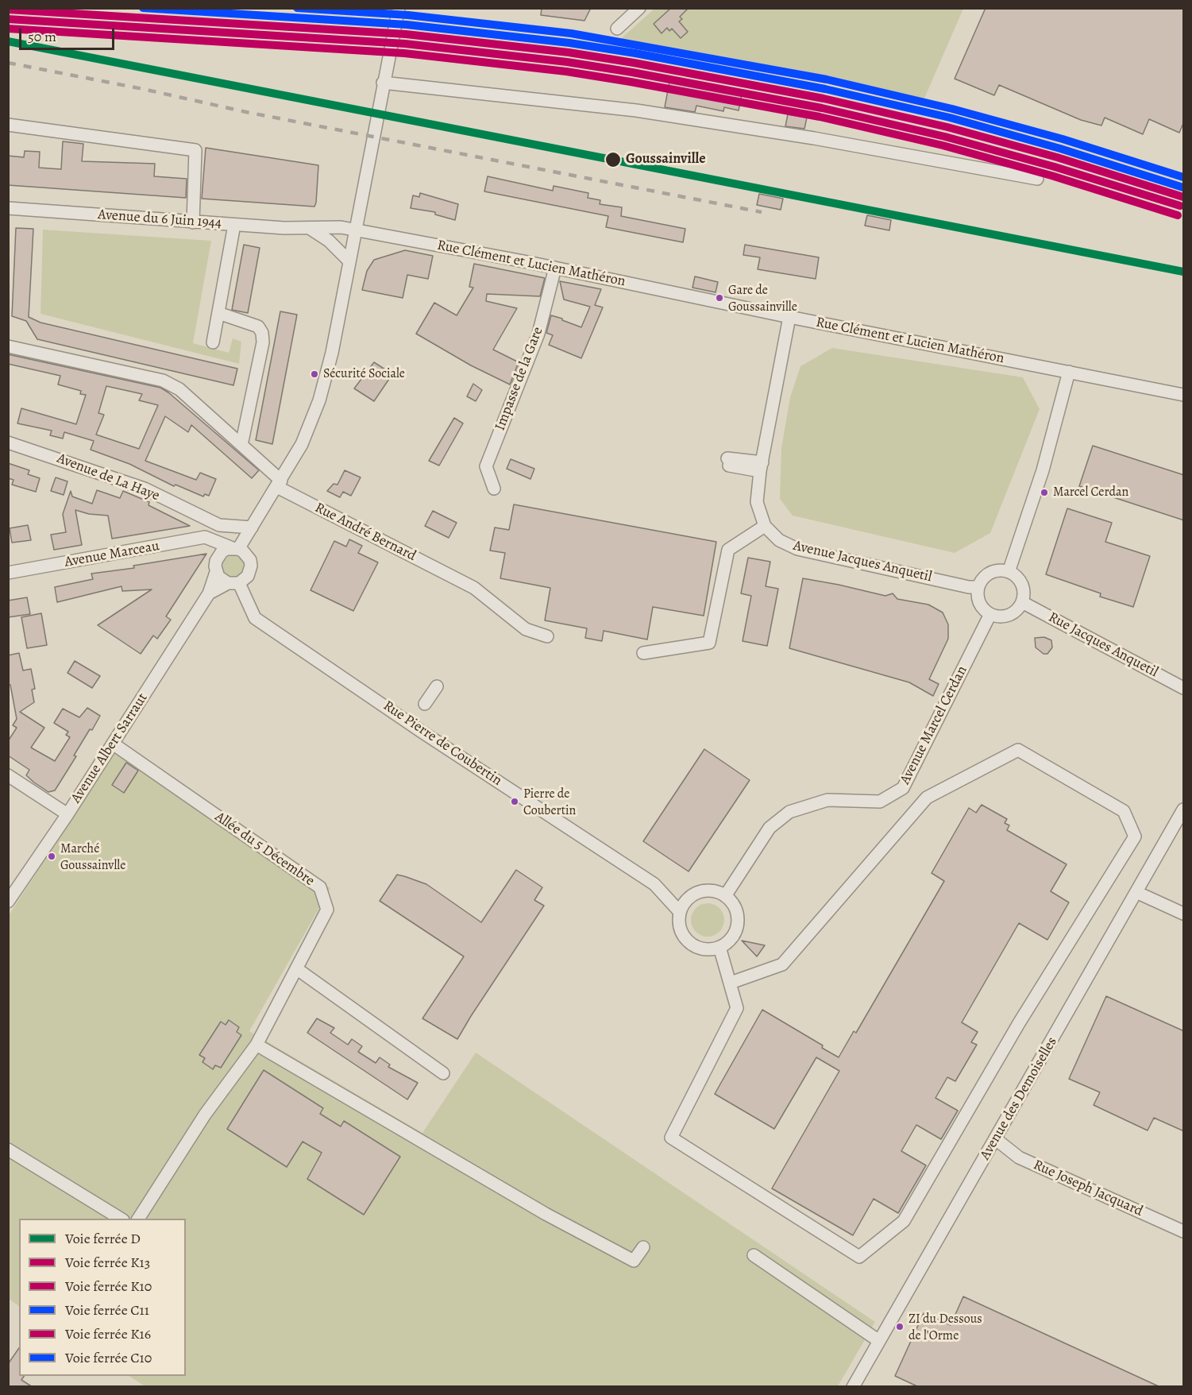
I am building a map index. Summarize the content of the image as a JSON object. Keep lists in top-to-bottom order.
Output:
{
  "streets": {
    "street": [
      "Avenue du 6 Juin 1944",
      "Rue Clément et Lucien Mathéron",
      "Impasse de la Gare",
      "Avenue de La Haye",
      "Rue André Bernard",
      "Avenue Marceau",
      "Avenue Jacques Anquetil",
      "Rue Jacques Anquetil",
      "Avenue Marcel Cerdan",
      "Rue Pierre de Coubertin",
      "Avenue Albert Sarraut",
      "Allée du 5 Décembre",
      "Avenue des Demoiselles",
      "Rue Joseph Jacquard"
    ]
  },
  "crossings": [
    ["Avenue du 6 Juin 1944", "Rue Clément et Lucien Mathéron"],
    ["Rue Clément et Lucien Mathéron", "Impasse de la Gare"],
    ["Rue Clément et Lucien Mathéron", "Avenue Jacques Anquetil"],
    ["Avenue Jacques Anquetil", "Rue Jacques Anquetil"],
    ["Avenue Jacques Anquetil", "Avenue Marcel Cerdan"],
    ["Rue Jacques Anquetil", "Avenue Marcel Cerdan"],
    ["Avenue Marcel Cerdan", "Rue Pierre de Coubertin"],
    ["Rue Pierre de Coubertin", "Avenue Albert Sarraut"],
    ["Avenue Albert Sarraut", "Allée du 5 Décembre"],
    ["Avenue des Demoiselles", "Rue Joseph Jacquard"]
  ],
  "places": [
    "Goussainville",
    "Gare de Goussainville",
    "Sécurité Sociale",
    "Marcel Cerdan",
    "Pierre de Coubertin",
    "Marché Goussainvlle",
    "ZI du Dessous de l'Orme"
  ],
  "lines": [
    "rail line C11",
    "rail line C10",
    "rail line K13",
    "rail line K10",
    "rail line K16",
    "rail line D"
  ],
  "legend": [
    "Voie ferrée D",
    "Voie ferrée K13",
    "Voie ferrée K10",
    "Voie ferrée C11",
    "Voie ferrée K16",
    "Voie ferrée C10"
  ],
  "scale_bar": "50 m"
}
